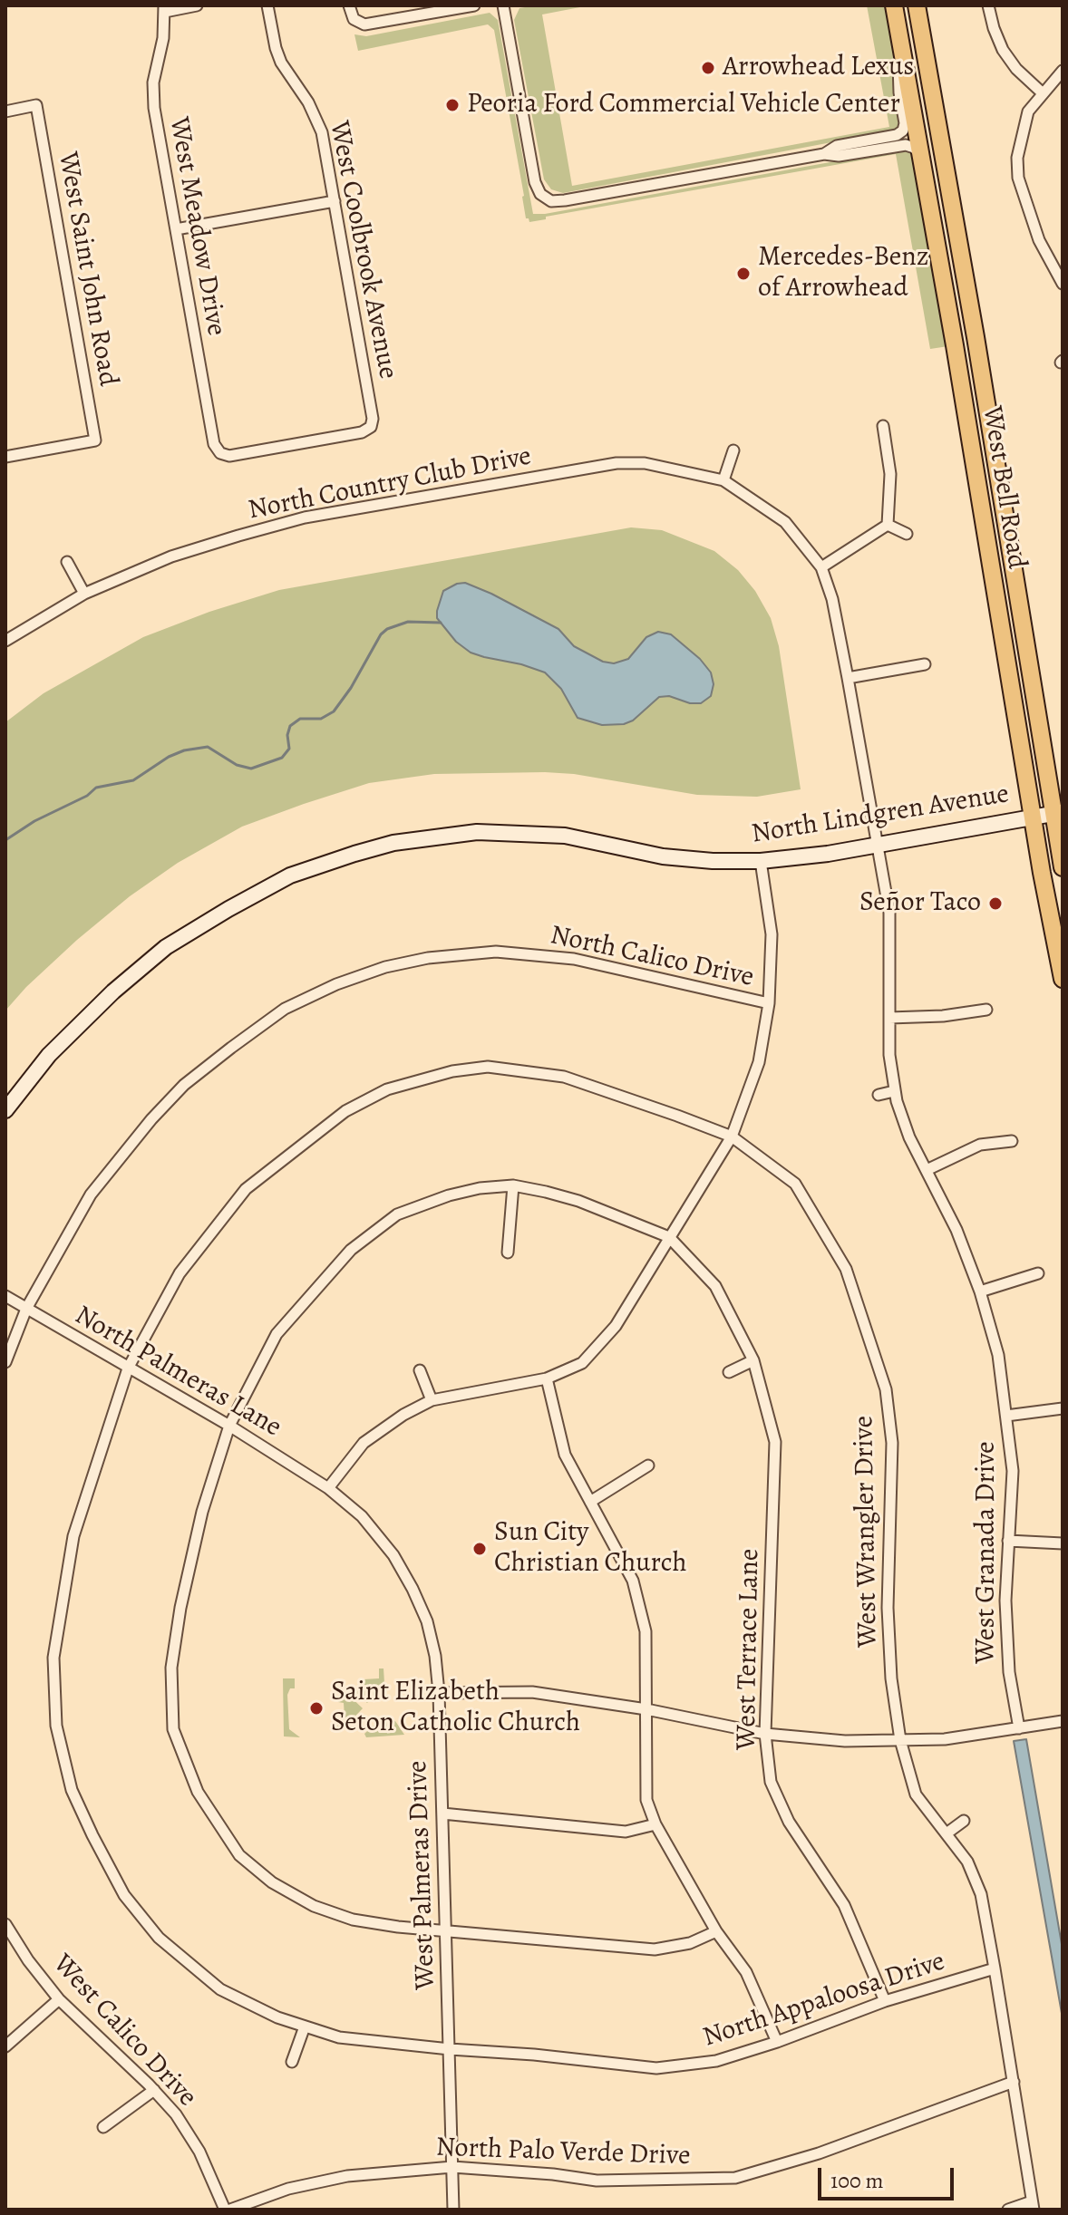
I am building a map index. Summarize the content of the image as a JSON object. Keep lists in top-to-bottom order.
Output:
{
  "streets": {
    "main road": ["West Bell Road"],
    "street": [
      "West Meadow Drive",
      "West Coolbrook Avenue",
      "West Saint John Road",
      "North Country Club Drive",
      "North Lindgren Avenue",
      "North Calico Drive",
      "North Palmeras Lane",
      "West Wrangler Drive",
      "West Granada Drive",
      "West Terrace Lane",
      "West Palmeras Drive",
      "North Appaloosa Drive",
      "West Calico Drive",
      "North Palo Verde Drive"
    ]
  },
  "crossings": [
    ["West Meadow Drive", "West Coolbrook Avenue"],
    ["North Country Club Drive", "West Granada Drive"],
    ["West Bell Road", "North Lindgren Avenue"],
    ["North Lindgren Avenue", "West Granada Drive"],
    ["North Calico Drive", "North Palmeras Lane"],
    ["North Palmeras Lane", "West Wrangler Drive"],
    ["North Palmeras Lane", "West Palmeras Drive"],
    ["North Palmeras Lane", "North Appaloosa Drive"],
    ["West Wrangler Drive", "North Appaloosa Drive"],
    ["West Wrangler Drive", "North Palo Verde Drive"],
    ["West Terrace Lane", "North Appaloosa Drive"],
    ["West Palmeras Drive", "North Appaloosa Drive"],
    ["West Palmeras Drive", "North Palo Verde Drive"],
    ["West Calico Drive", "North Palo Verde Drive"]
  ],
  "places": [
    "Arrowhead Lexus",
    "Peoria Ford Commercial Vehicle Center",
    "Mercedes-Benz of Arrowhead",
    "Señor Taco",
    "Sun City Christian Church",
    "Saint Elizabeth Seton Catholic Church"
  ],
  "scale_bar": "100 m"
}
